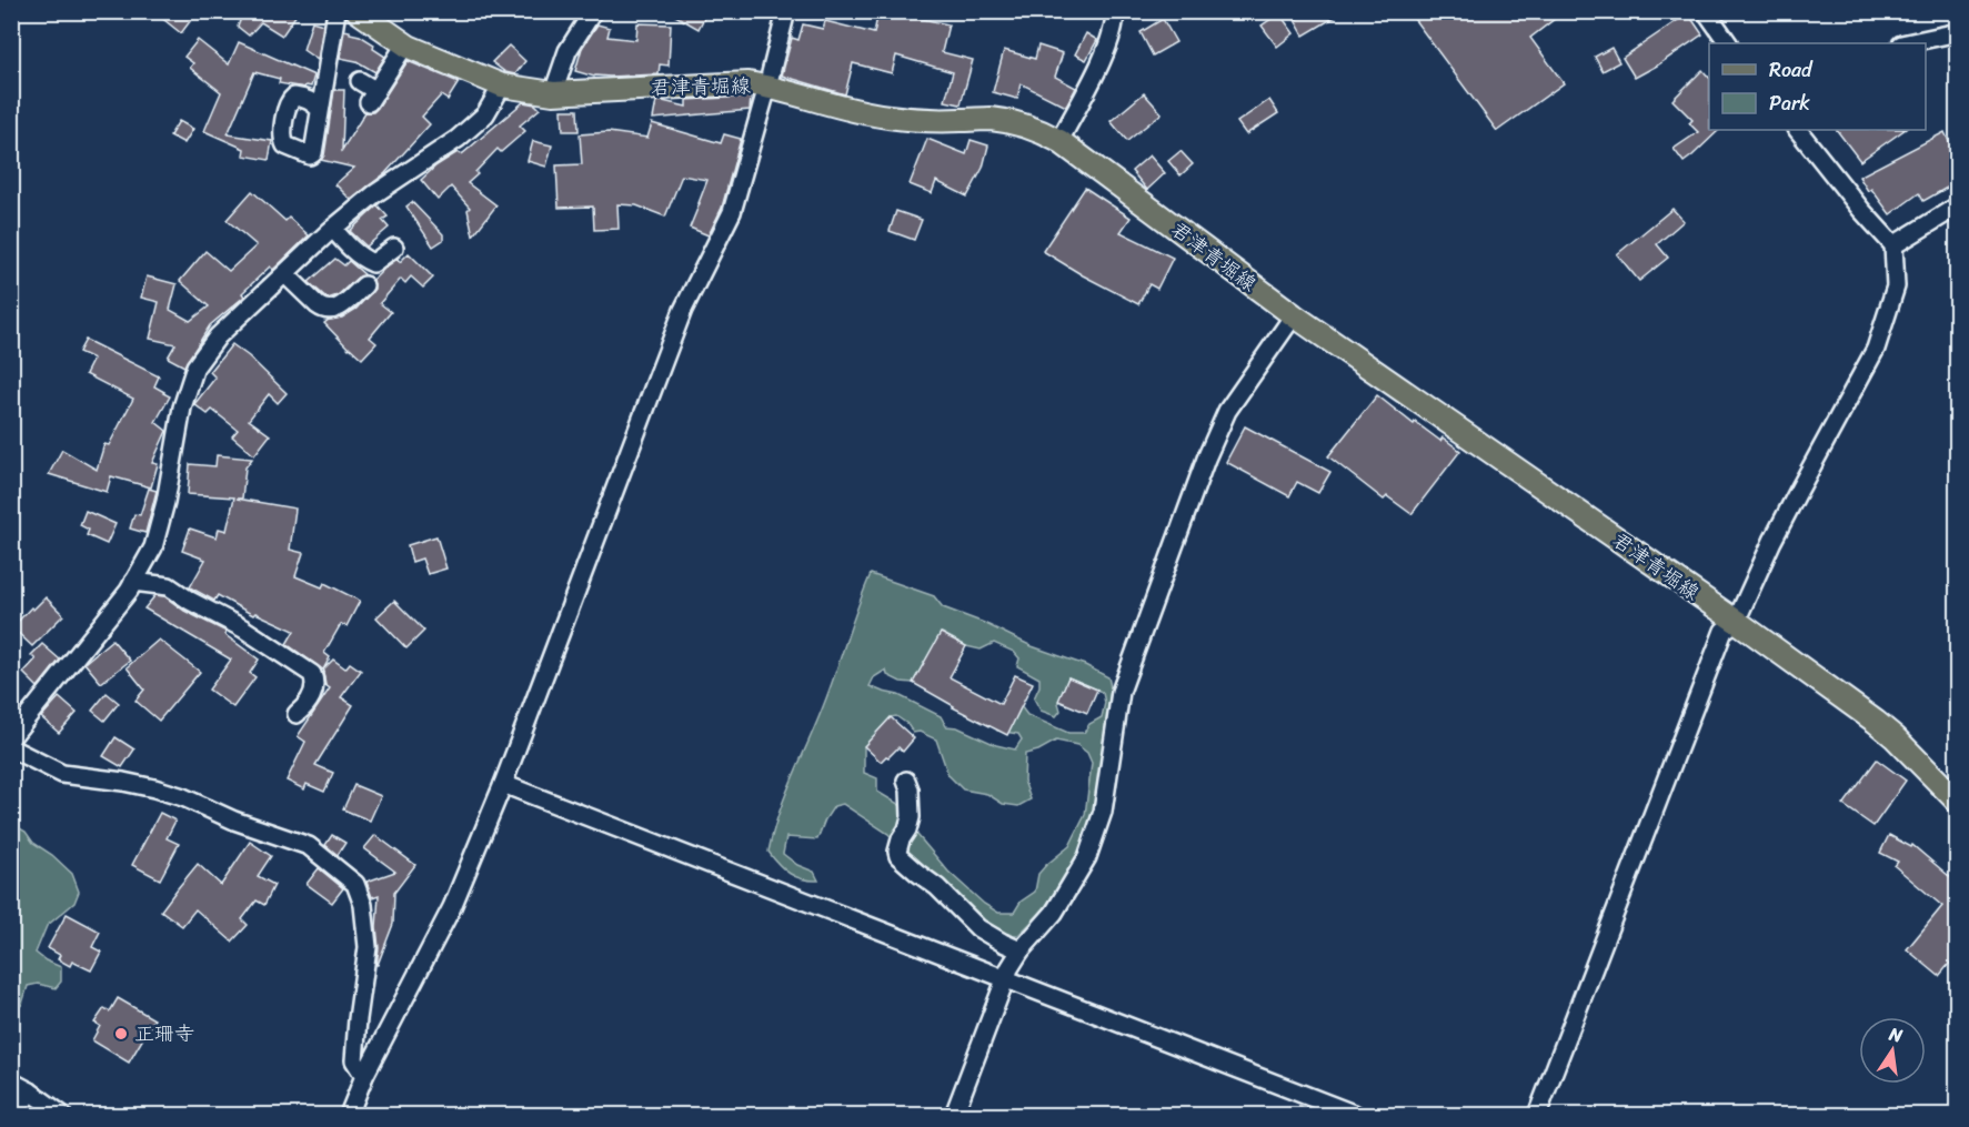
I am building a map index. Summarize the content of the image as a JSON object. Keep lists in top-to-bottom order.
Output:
{
  "streets": {
    "main road": ["君津青堀線"]
  },
  "places": ["正珊寺"],
  "legend": ["Road", "Park"],
  "north": "top"
}
